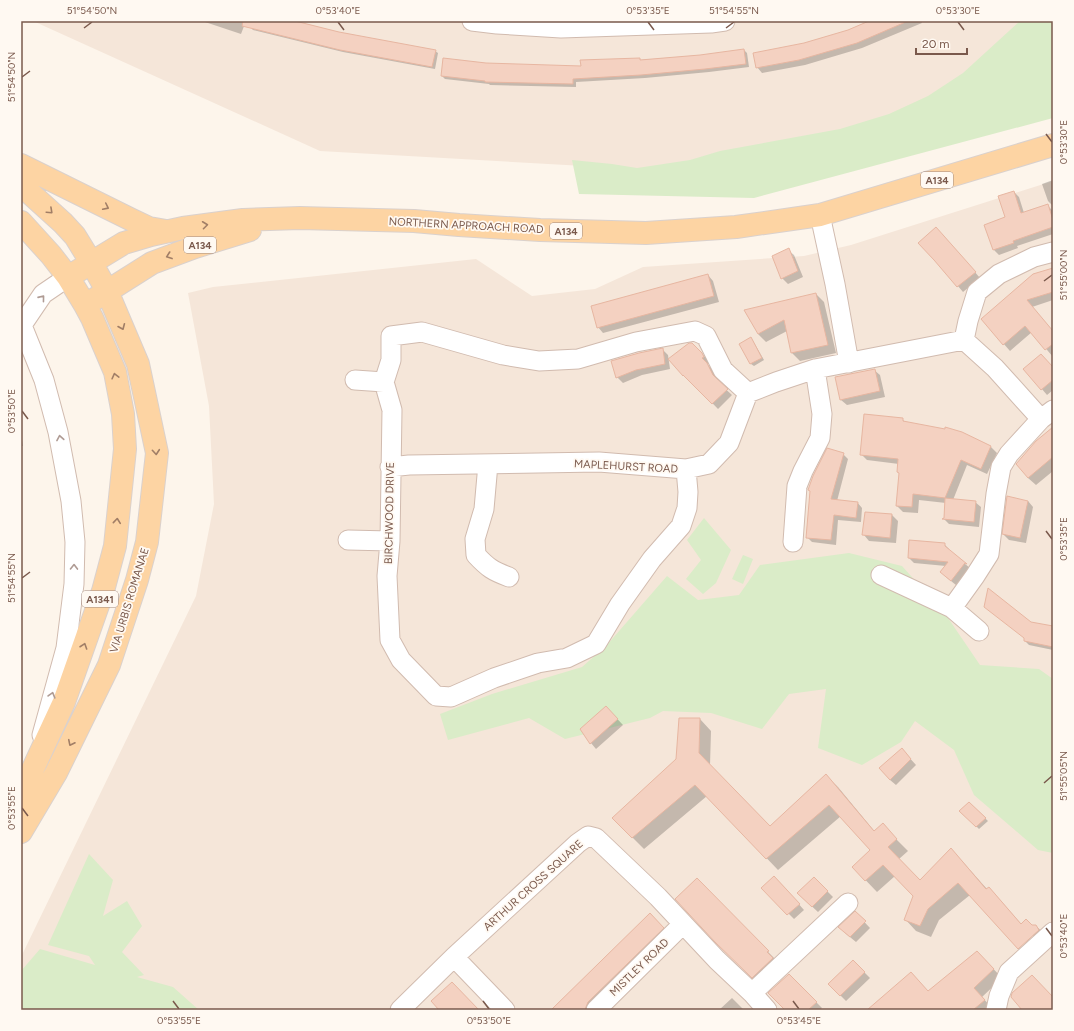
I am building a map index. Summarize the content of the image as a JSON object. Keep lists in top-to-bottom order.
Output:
{
  "streets": {
    "main road": [
      "A134",
      "NORTHERN APPROACH ROAD",
      "A1341",
      "VIA URBIS ROMANAE"
    ],
    "street": [
      "MAPLEHURST ROAD",
      "BIRCHWOOD DRIVE",
      "ARTHUR CROSS SQUARE",
      "MISTLEY ROAD"
    ]
  },
  "crossings": [
    ["NORTHERN APPROACH ROAD", "A1341"],
    ["NORTHERN APPROACH ROAD", "VIA URBIS ROMANAE"],
    ["MAPLEHURST ROAD", "BIRCHWOOD DRIVE"],
    ["ARTHUR CROSS SQUARE", "MISTLEY ROAD"]
  ],
  "scale_bar": "20 m",
  "coordinates": [
    "51°54'50\"N",
    "0°53'40\"E",
    "0°53'35\"E",
    "51°54'55\"N",
    "0°53'30\"E",
    "51°55'00\"N",
    "0°53'50\"E",
    "51°55'05\"N",
    "0°53'55\"E",
    "0°53'45\"E"
  ]
}
